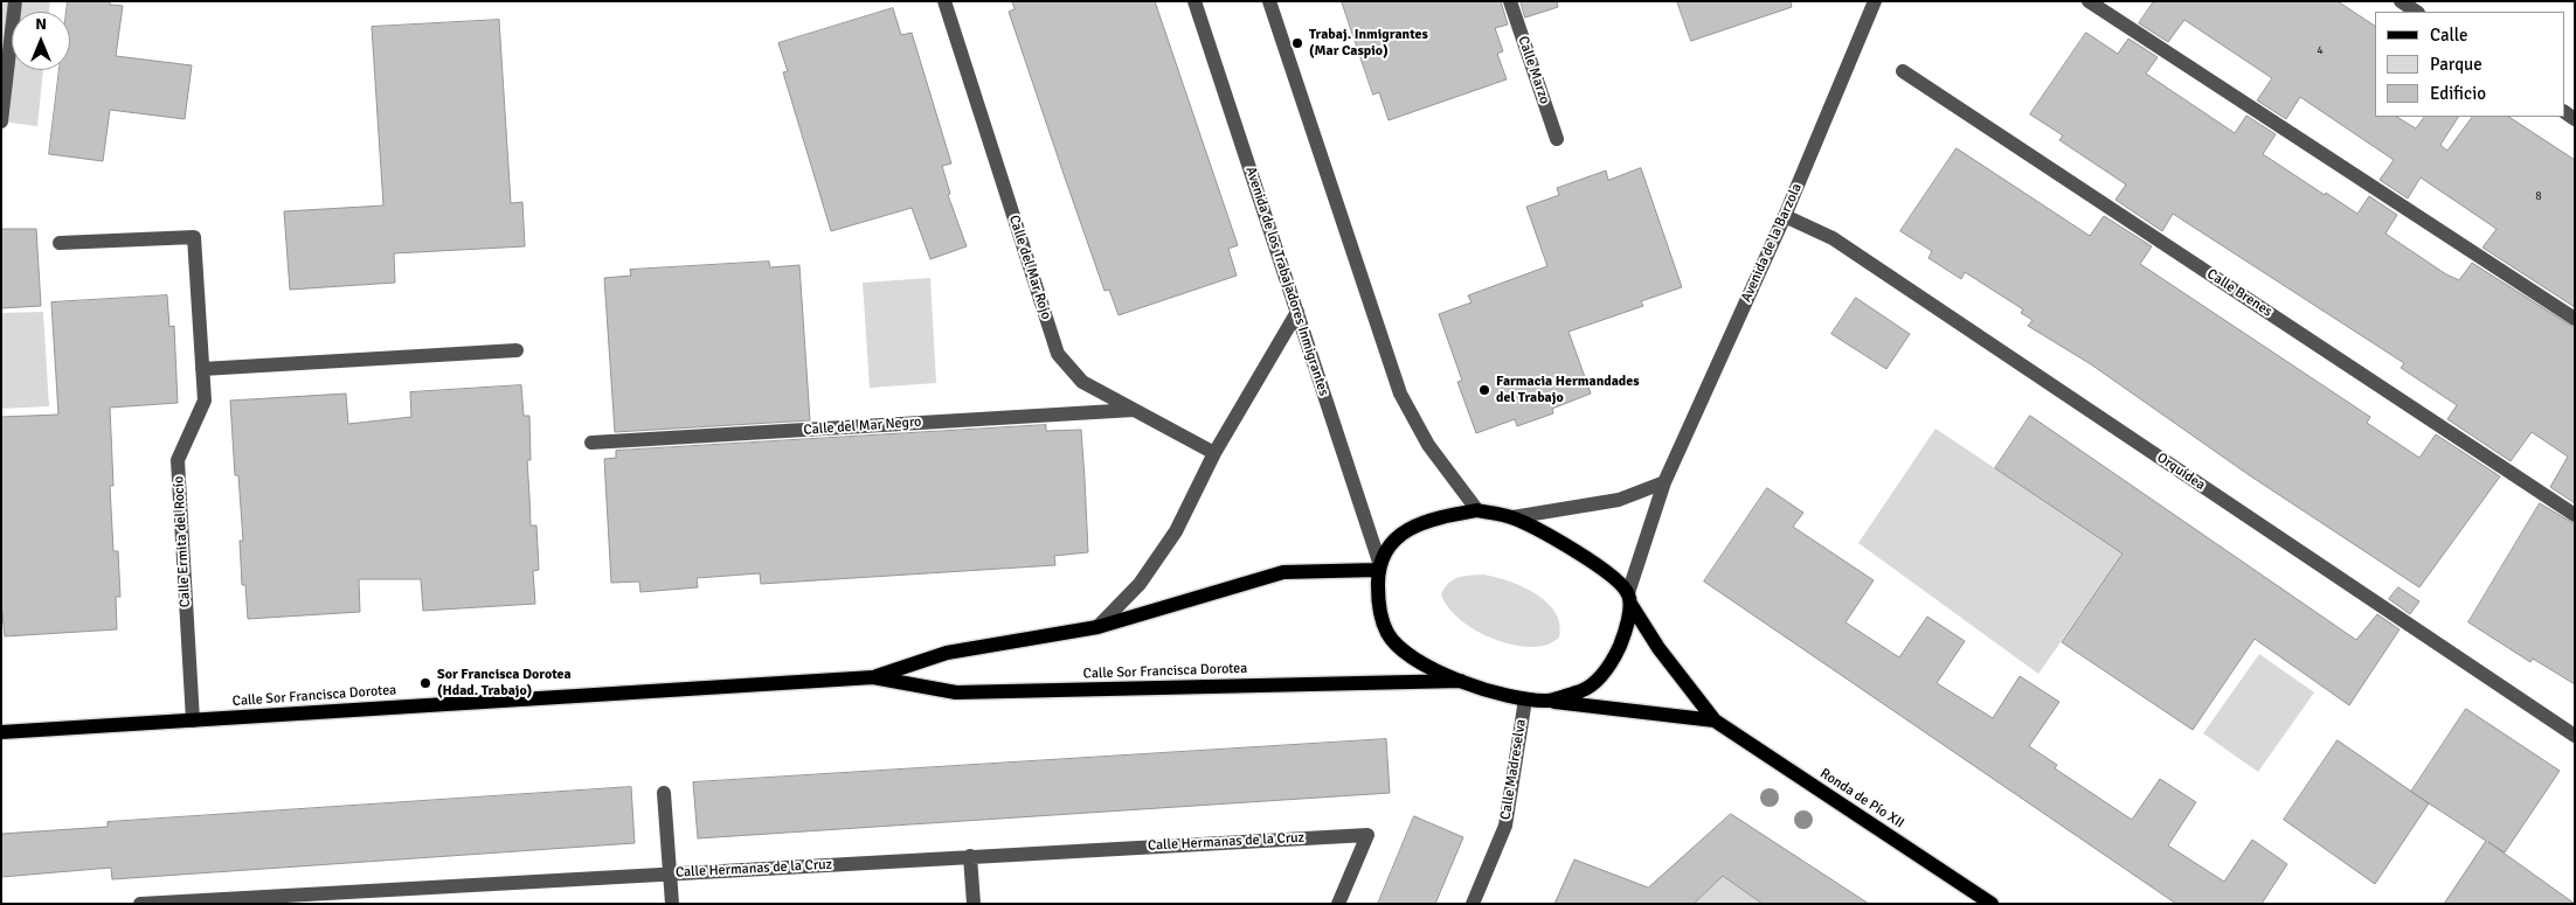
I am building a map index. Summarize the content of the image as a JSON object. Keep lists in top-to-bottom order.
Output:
{
  "streets": {
    "main road": ["Calle Sor Francisca Dorotea", "Ronda de Pío XII"],
    "street": [
      "Calle Marzo",
      "Avenida de la Barzola",
      "Calle del Mar Rojo",
      "Avenida de los Trabajadores Inmigrantes",
      "Calle Brenes",
      "Calle del Mar Negro",
      "Orquídea",
      "Calle Ermita del Rocío",
      "Calle Madreselva",
      "Calle Hermanas de la Cruz"
    ]
  },
  "crossings": [
    ["Avenida de la Barzola", "Orquídea"],
    ["Avenida de la Barzola", "Ronda de Pío XII"],
    ["Calle del Mar Rojo", "Calle del Mar Negro"],
    ["Avenida de los Trabajadores Inmigrantes", "Calle Sor Francisca Dorotea"],
    ["Calle Ermita del Rocío", "Calle Sor Francisca Dorotea"],
    ["Calle Sor Francisca Dorotea", "Ronda de Pío XII"],
    ["Calle Madreselva", "Ronda de Pío XII"]
  ],
  "places": ["Trabaj. Inmigrantes (Mar Caspio)", "Farmacia Hermandades del Trabajo", "Sor Francisca Dorotea (Hdad. Trabajo)"],
  "house_numbers": ["4", "8"],
  "legend": ["Calle", "Parque", "Edificio"],
  "north": "top"
}
